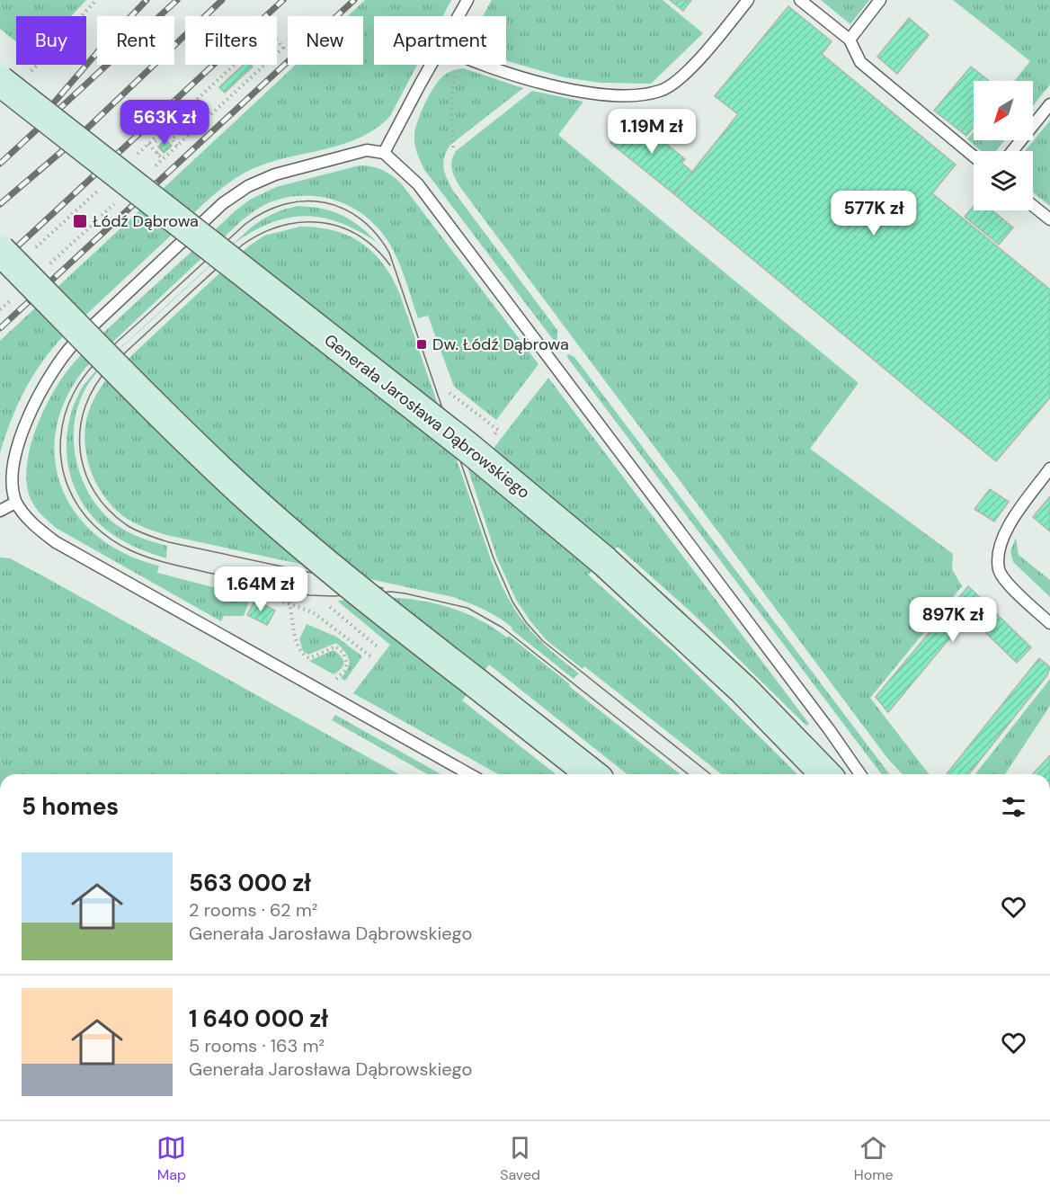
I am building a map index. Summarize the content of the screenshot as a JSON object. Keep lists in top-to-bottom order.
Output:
{
  "streets": {
    "main road": ["Generała Jarosława Dąbrowskiego"]
  },
  "places": {
    "transit": ["Łódź Dąbrowa", "Dw. Łódź Dąbrowa"]
  },
  "north": "bottom left",
  "page": {
    "chip": [
      "Buy",
      "Rent",
      "Filters",
      "New",
      "Apartment"
    ],
    "price": [
      "563K zł",
      "1.19M zł",
      "577K zł",
      "1.64M zł",
      "897K zł"
    ],
    "heading": "5 homes",
    "list": [
      {
        "name": "563 000 zł",
        "note": "2 rooms · 62 m² · Generała Jarosława Dąbrowskiego"
      },
      {
        "name": "1 640 000 zł",
        "note": "5 rooms · 163 m² · Generała Jarosława Dąbrowskiego"
      }
    ],
    "tabs": ["Map", "Saved", "Home"]
  }
}
